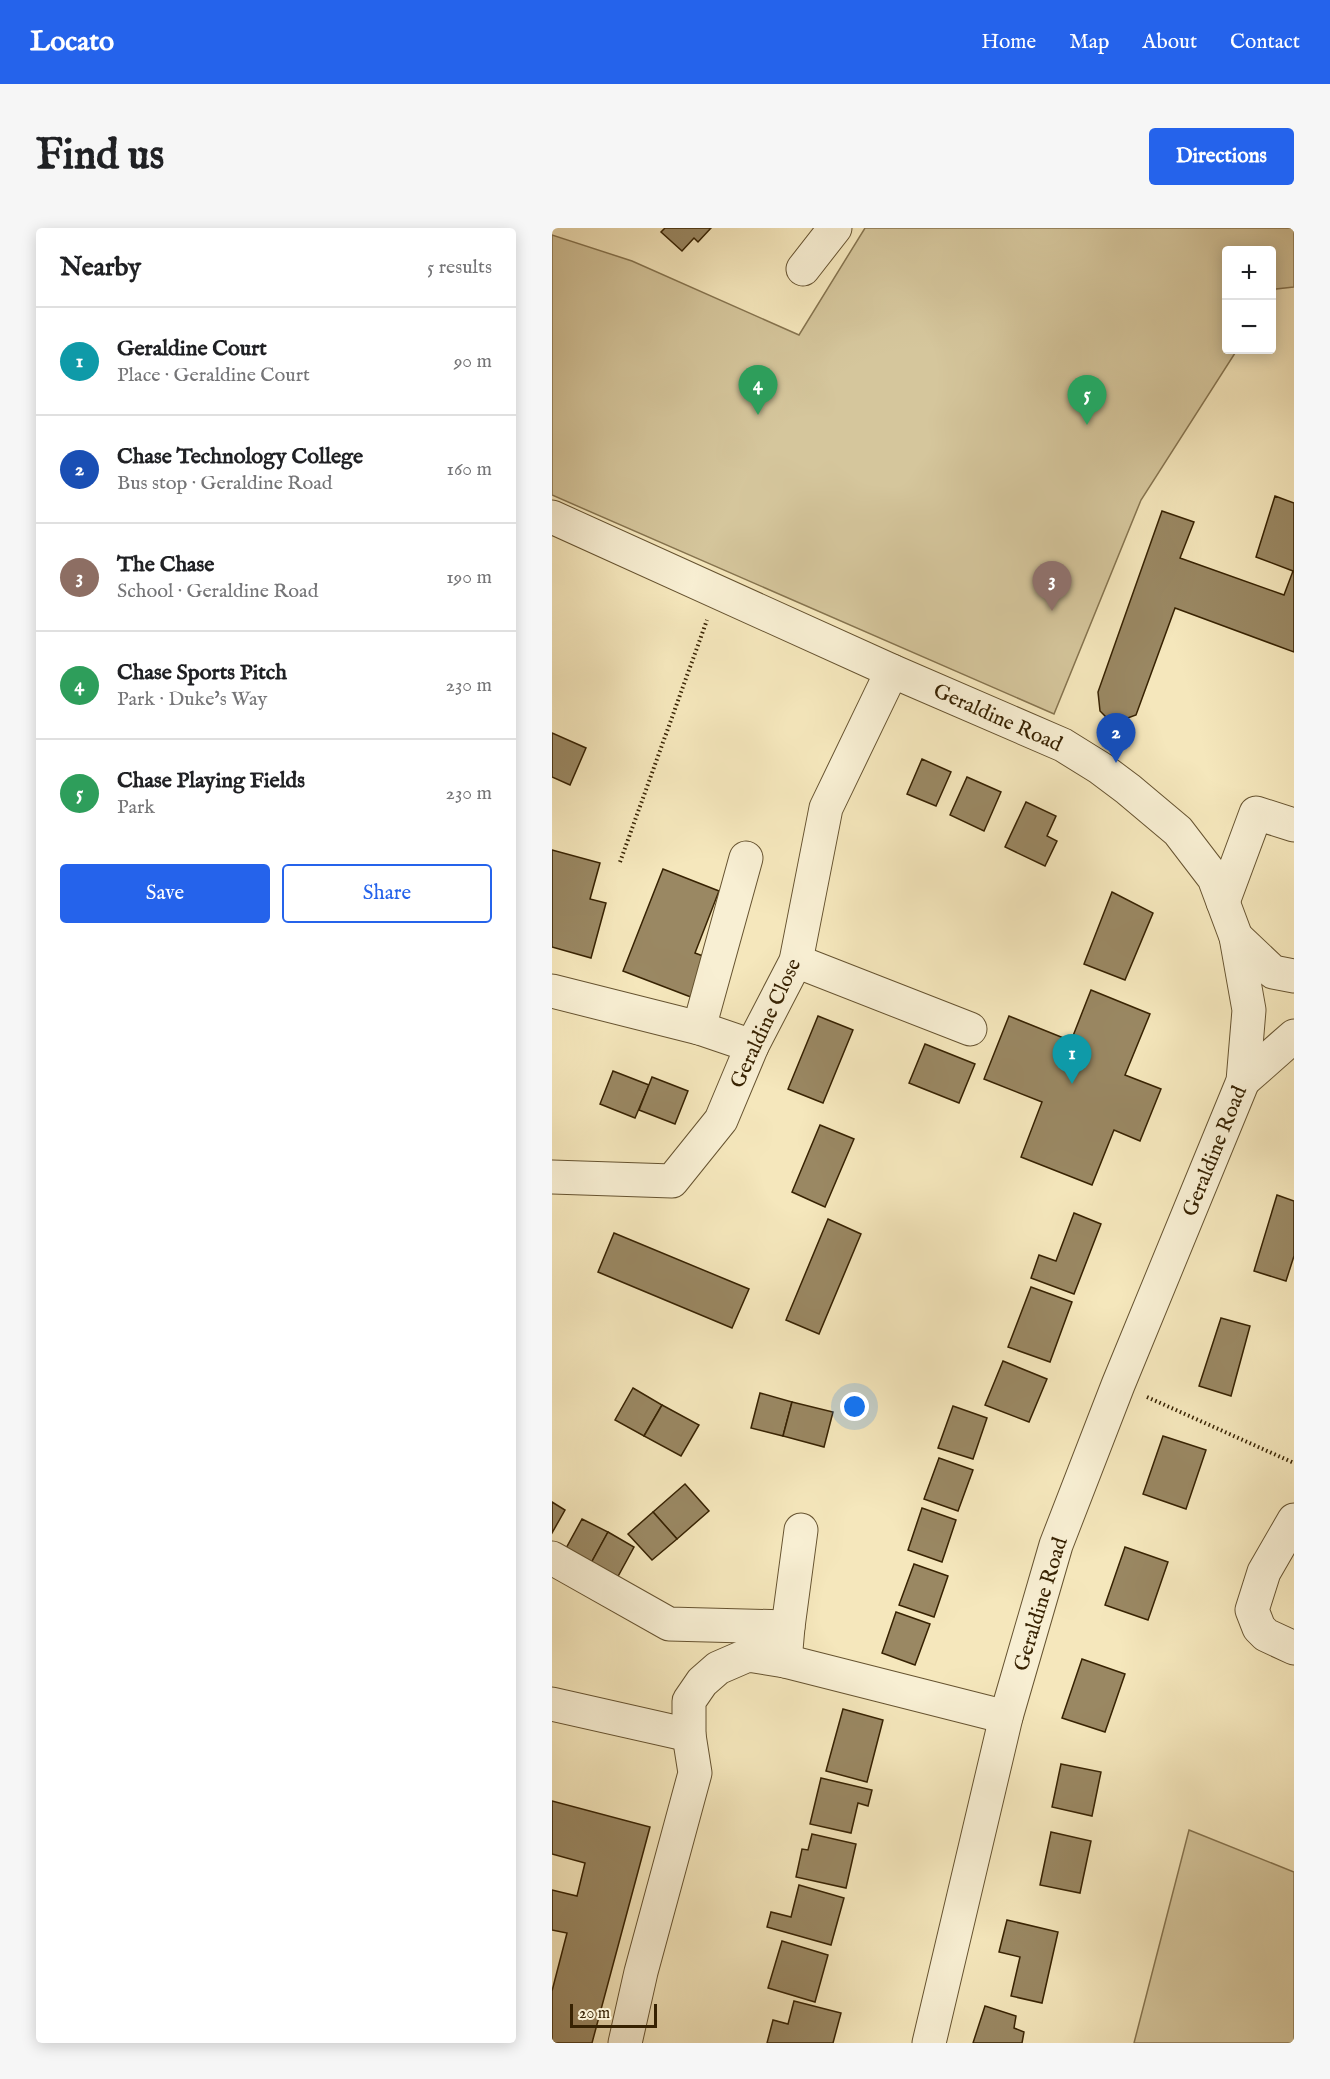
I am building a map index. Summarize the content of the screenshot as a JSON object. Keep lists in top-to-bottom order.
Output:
{
  "streets": {
    "street": ["Geraldine Road", "Geraldine Close"]
  },
  "crossings": [
    ["Geraldine Road", "Geraldine Close"]
  ],
  "scale_bar": "20 m",
  "page": {
    "header": "Locato",
    "nav": [
      "Home",
      "Map",
      "About",
      "Contact"
    ],
    "buttons": [
      "Directions",
      ["Save", "Share"]
    ],
    "title": "Find us",
    "heading": ["Nearby", "5 results"],
    "map_buttons": ["+", "−"],
    "list": [
      {
        "mark": "1",
        "name": "Geraldine Court",
        "note": "Place · Geraldine Court",
        "value": "90 m"
      },
      {
        "mark": "2",
        "name": "Chase Technology College",
        "note": "Bus stop · Geraldine Road",
        "value": "160 m"
      },
      {
        "mark": "3",
        "name": "The Chase",
        "note": "School · Geraldine Road",
        "value": "190 m"
      },
      {
        "mark": "4",
        "name": "Chase Sports Pitch",
        "note": "Park · Duke's Way",
        "value": "230 m"
      },
      {
        "mark": "5",
        "name": "Chase Playing Fields",
        "note": "Park",
        "value": "230 m"
      }
    ],
    "pins": [
      "4",
      "5",
      "3",
      "2",
      "1"
    ],
    "scale": "20 m"
  }
}
